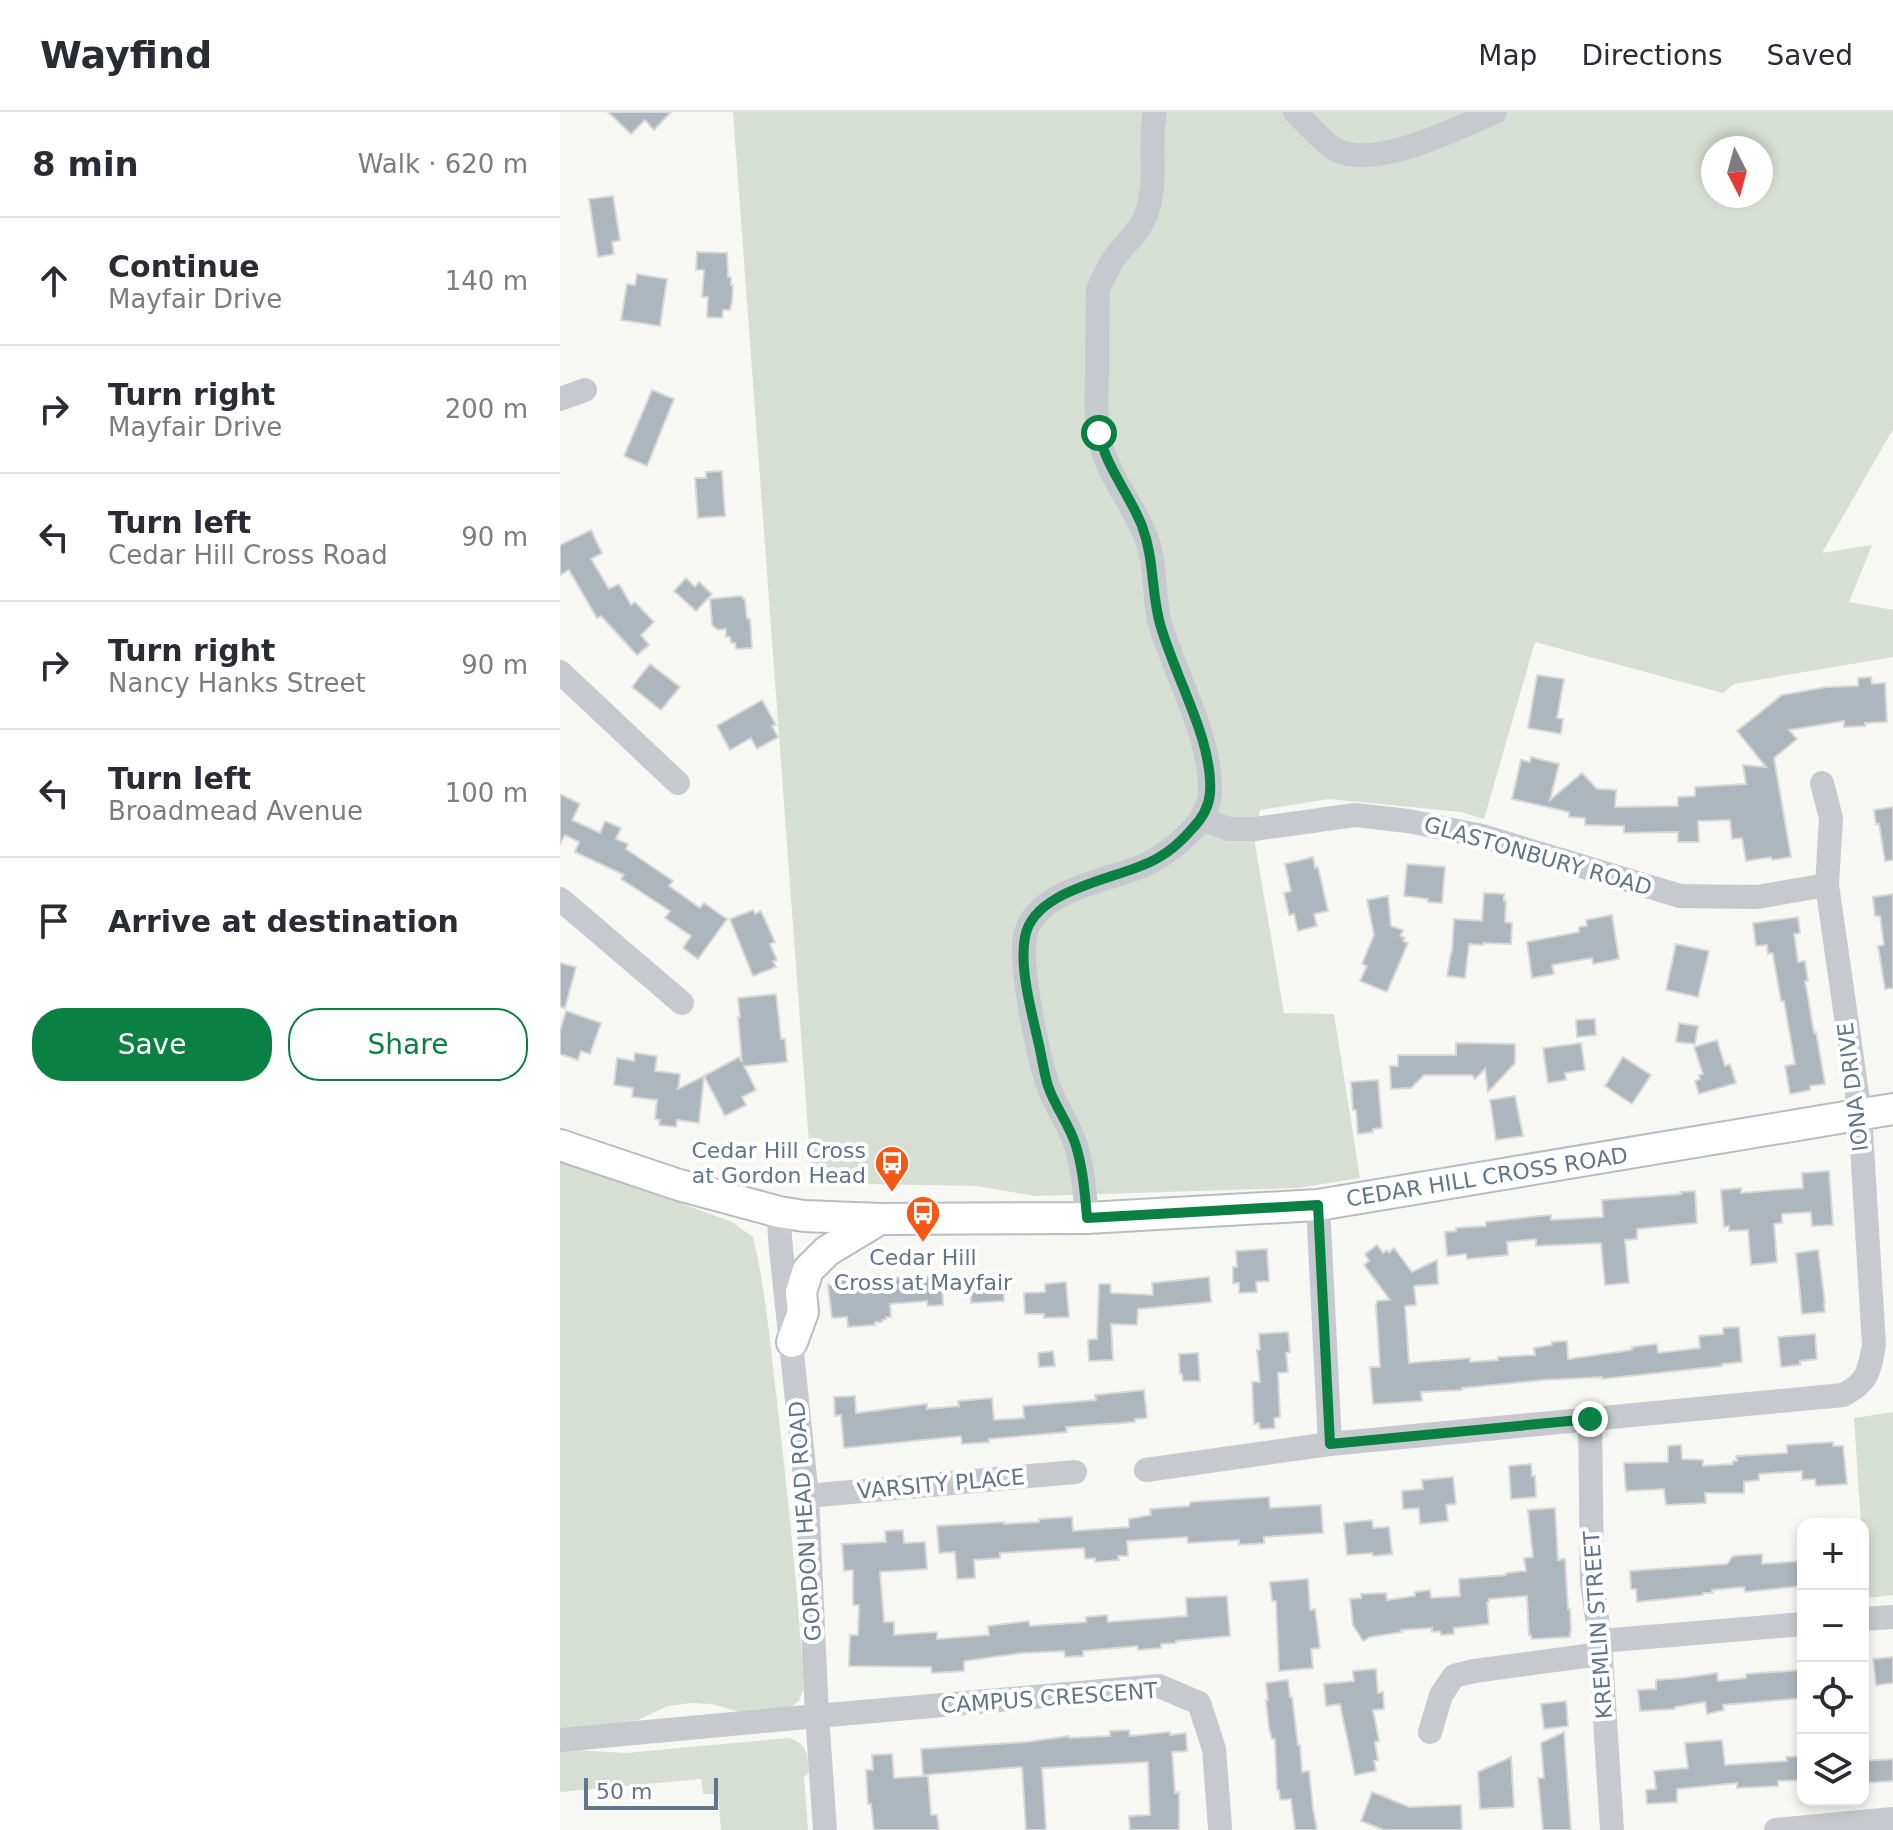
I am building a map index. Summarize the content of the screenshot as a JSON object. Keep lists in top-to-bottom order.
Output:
{
  "streets": {
    "main road": ["CEDAR HILL CROSS ROAD"],
    "street": [
      "GLASTONBURY ROAD",
      "IONA DRIVE",
      "VARSITY PLACE",
      "GORDON HEAD ROAD",
      "KREMLIN STREET",
      "CAMPUS CRESCENT"
    ]
  },
  "crossings": [
    ["GLASTONBURY ROAD", "IONA DRIVE"],
    ["IONA DRIVE", "CEDAR HILL CROSS ROAD"],
    ["IONA DRIVE", "KREMLIN STREET"],
    ["CEDAR HILL CROSS ROAD", "GORDON HEAD ROAD"],
    ["VARSITY PLACE", "GORDON HEAD ROAD"],
    ["GORDON HEAD ROAD", "CAMPUS CRESCENT"]
  ],
  "places": {
    "bus stop": ["Cedar Hill Cross at Gordon Head", "Cedar Hill Cross at Mayfair"]
  },
  "scale_bar": "50 m",
  "north": "bottom",
  "page": {
    "header": "Wayfind",
    "nav": ["Map", "Directions", "Saved"],
    "heading": ["8 min", "Walk · 620 m"],
    "list": [
      ["Continue", "Mayfair Drive", "140 m"],
      ["Turn right", "Mayfair Drive", "200 m"],
      ["Turn left", "Cedar Hill Cross Road", "90 m"],
      ["Turn right", "Nancy Hanks Street", "90 m"],
      ["Turn left", "Broadmead Avenue", "100 m"],
      "Arrive at destination"
    ],
    "buttons": ["Save", "Share"],
    "map_buttons": ["+", "−"],
    "scale": "50 m"
  }
}
